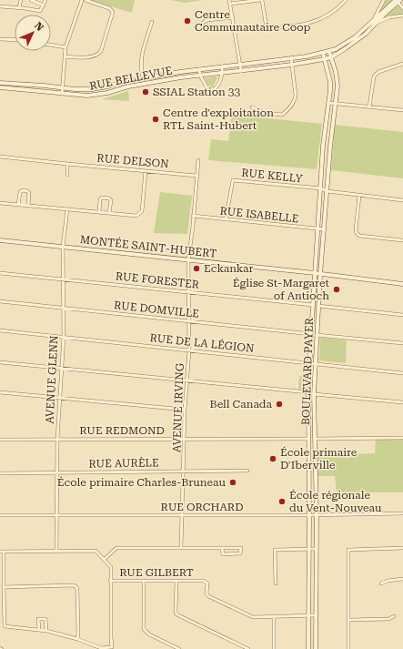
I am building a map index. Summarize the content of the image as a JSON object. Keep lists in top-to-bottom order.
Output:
{
  "streets": {
    "street": [
      "RUE BELLEVUE",
      "RUE DELSON",
      "RUE KELLY",
      "RUE ISABELLE",
      "MONTÉE SAINT-HUBERT",
      "RUE FORESTER",
      "RUE DOMVILLE",
      "RUE DE LA LÉGION",
      "BOULEVARD PAYER",
      "AVENUE GLENN",
      "AVENUE IRVING",
      "RUE REDMOND",
      "RUE AURÈLE",
      "RUE ORCHARD",
      "RUE GILBERT"
    ]
  },
  "crossings": [
    ["RUE BELLEVUE", "BOULEVARD PAYER"],
    ["RUE DELSON", "AVENUE IRVING"],
    ["RUE KELLY", "RUE ISABELLE"],
    ["RUE KELLY", "BOULEVARD PAYER"],
    ["RUE ISABELLE", "BOULEVARD PAYER"],
    ["RUE ISABELLE", "AVENUE IRVING"],
    ["MONTÉE SAINT-HUBERT", "BOULEVARD PAYER"],
    ["MONTÉE SAINT-HUBERT", "AVENUE GLENN"],
    ["MONTÉE SAINT-HUBERT", "AVENUE IRVING"],
    ["RUE FORESTER", "BOULEVARD PAYER"],
    ["RUE FORESTER", "AVENUE GLENN"],
    ["RUE FORESTER", "AVENUE IRVING"],
    ["RUE DOMVILLE", "BOULEVARD PAYER"],
    ["RUE DOMVILLE", "AVENUE GLENN"],
    ["RUE DOMVILLE", "AVENUE IRVING"],
    ["RUE DE LA LÉGION", "BOULEVARD PAYER"],
    ["RUE DE LA LÉGION", "AVENUE GLENN"],
    ["RUE DE LA LÉGION", "AVENUE IRVING"],
    ["BOULEVARD PAYER", "RUE REDMOND"],
    ["BOULEVARD PAYER", "RUE ORCHARD"],
    ["BOULEVARD PAYER", "RUE GILBERT"],
    ["AVENUE GLENN", "RUE REDMOND"],
    ["AVENUE GLENN", "RUE AURÈLE"],
    ["AVENUE GLENN", "RUE ORCHARD"],
    ["AVENUE IRVING", "RUE REDMOND"],
    ["AVENUE IRVING", "RUE AURÈLE"],
    ["AVENUE IRVING", "RUE ORCHARD"]
  ],
  "places": [
    "Centre Communautaire Coop",
    "SSIAL Station 33",
    "Centre d'exploitation RTL Saint-Hubert",
    "Eckankar",
    "Église St-Margaret of Antioch",
    "Bell Canada",
    "École primaire D'Iberville",
    "École primaire Charles-Bruneau",
    "École régionale du Vent-Nouveau"
  ],
  "north": "top right"
}
